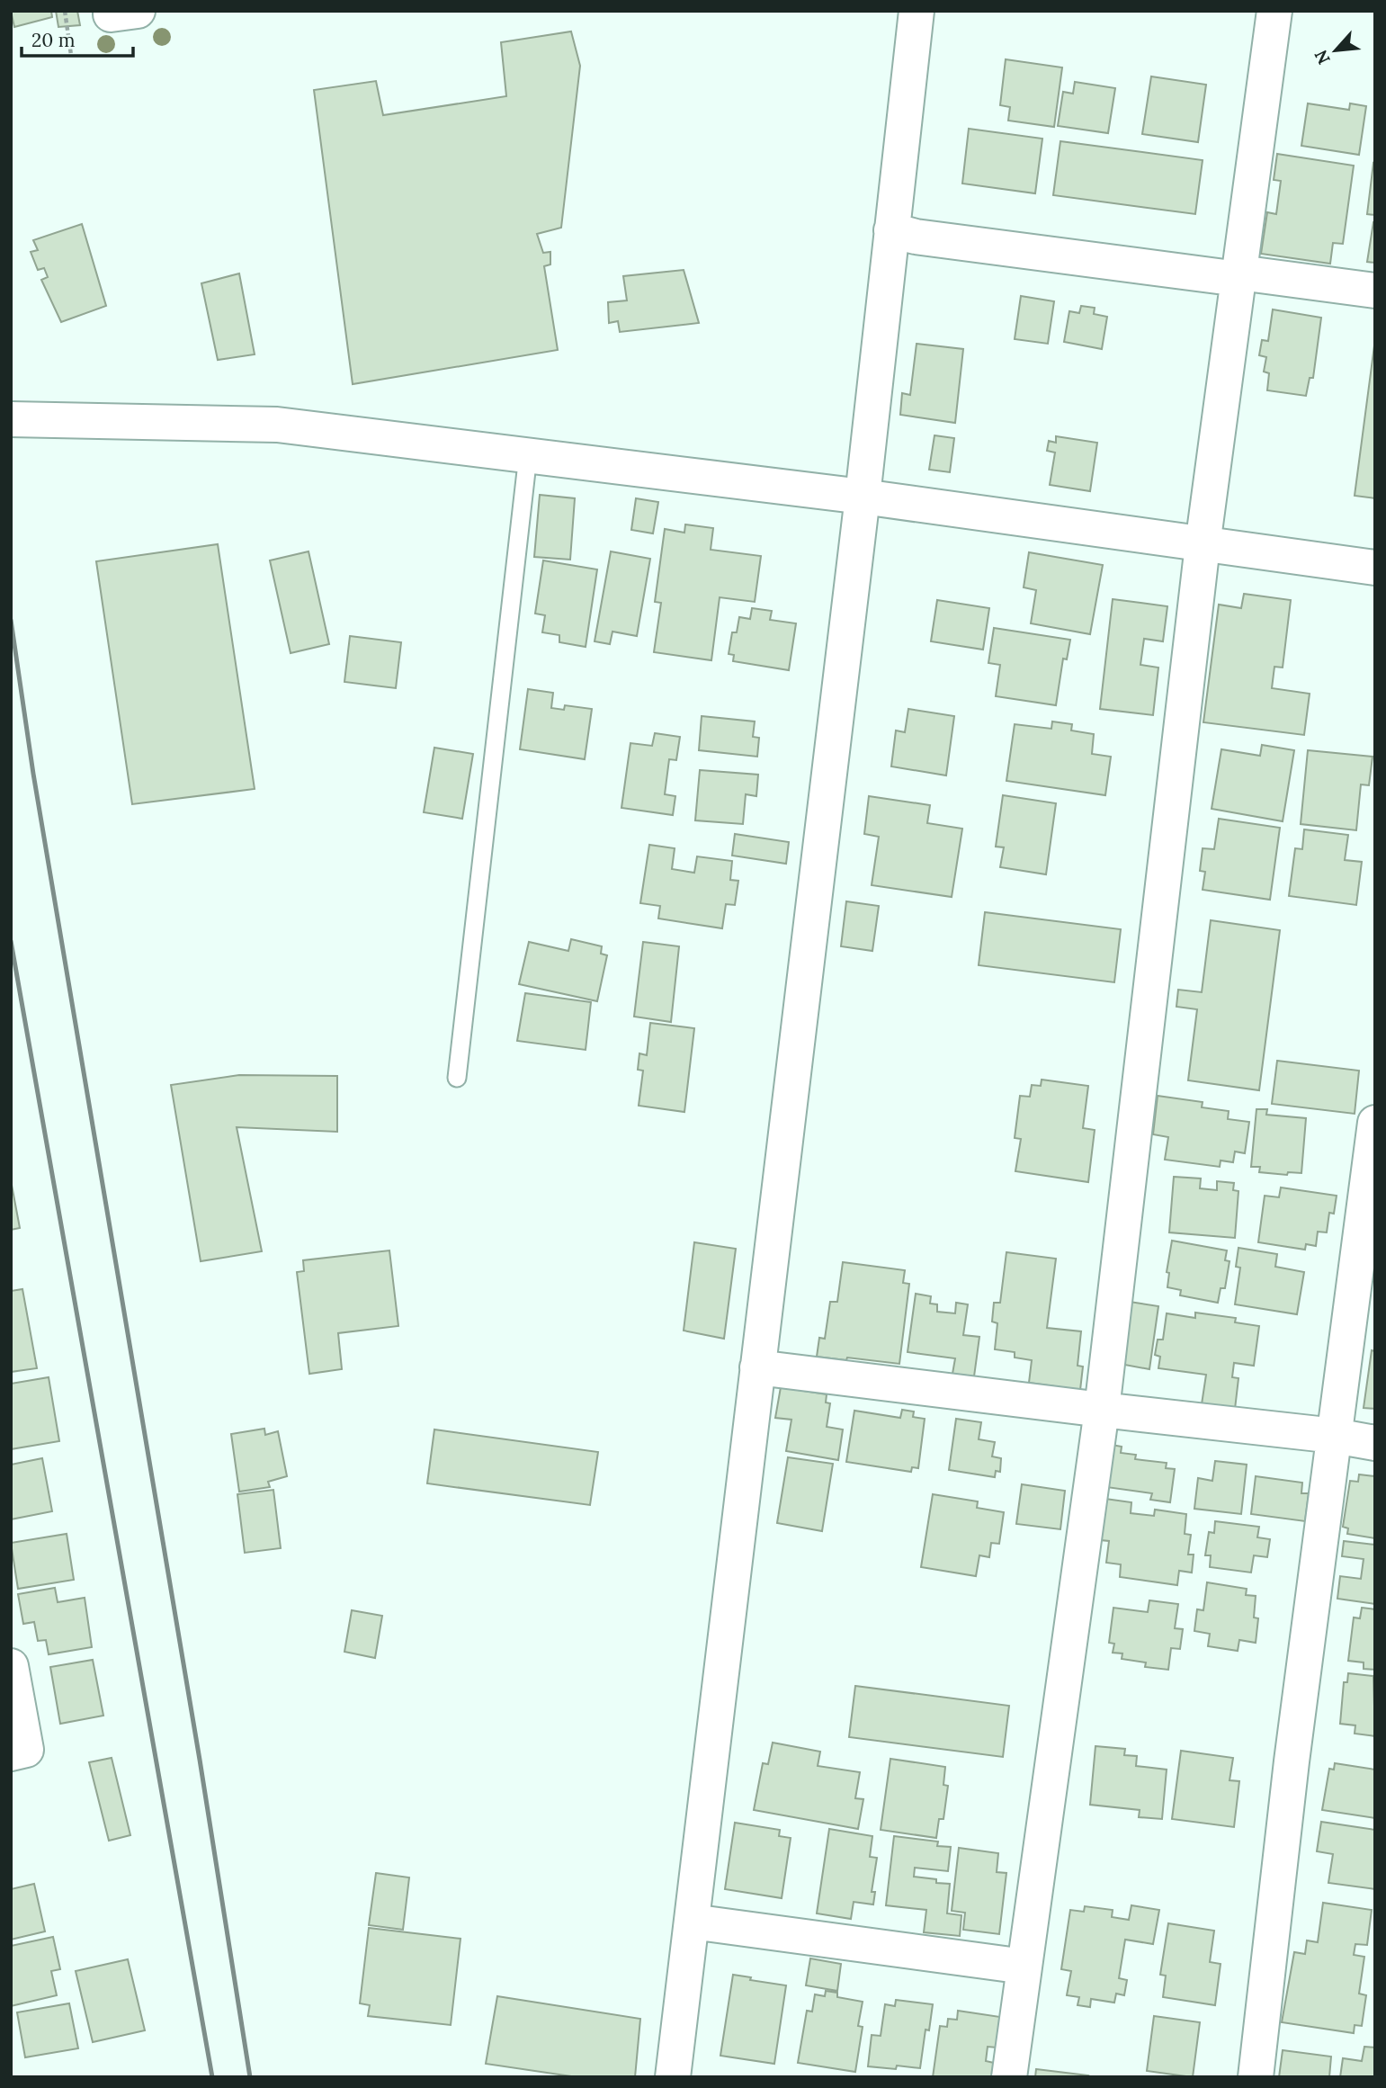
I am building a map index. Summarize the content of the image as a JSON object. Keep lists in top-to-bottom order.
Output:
{
  "scale_bar": "20 m",
  "north": "bottom left"
}
